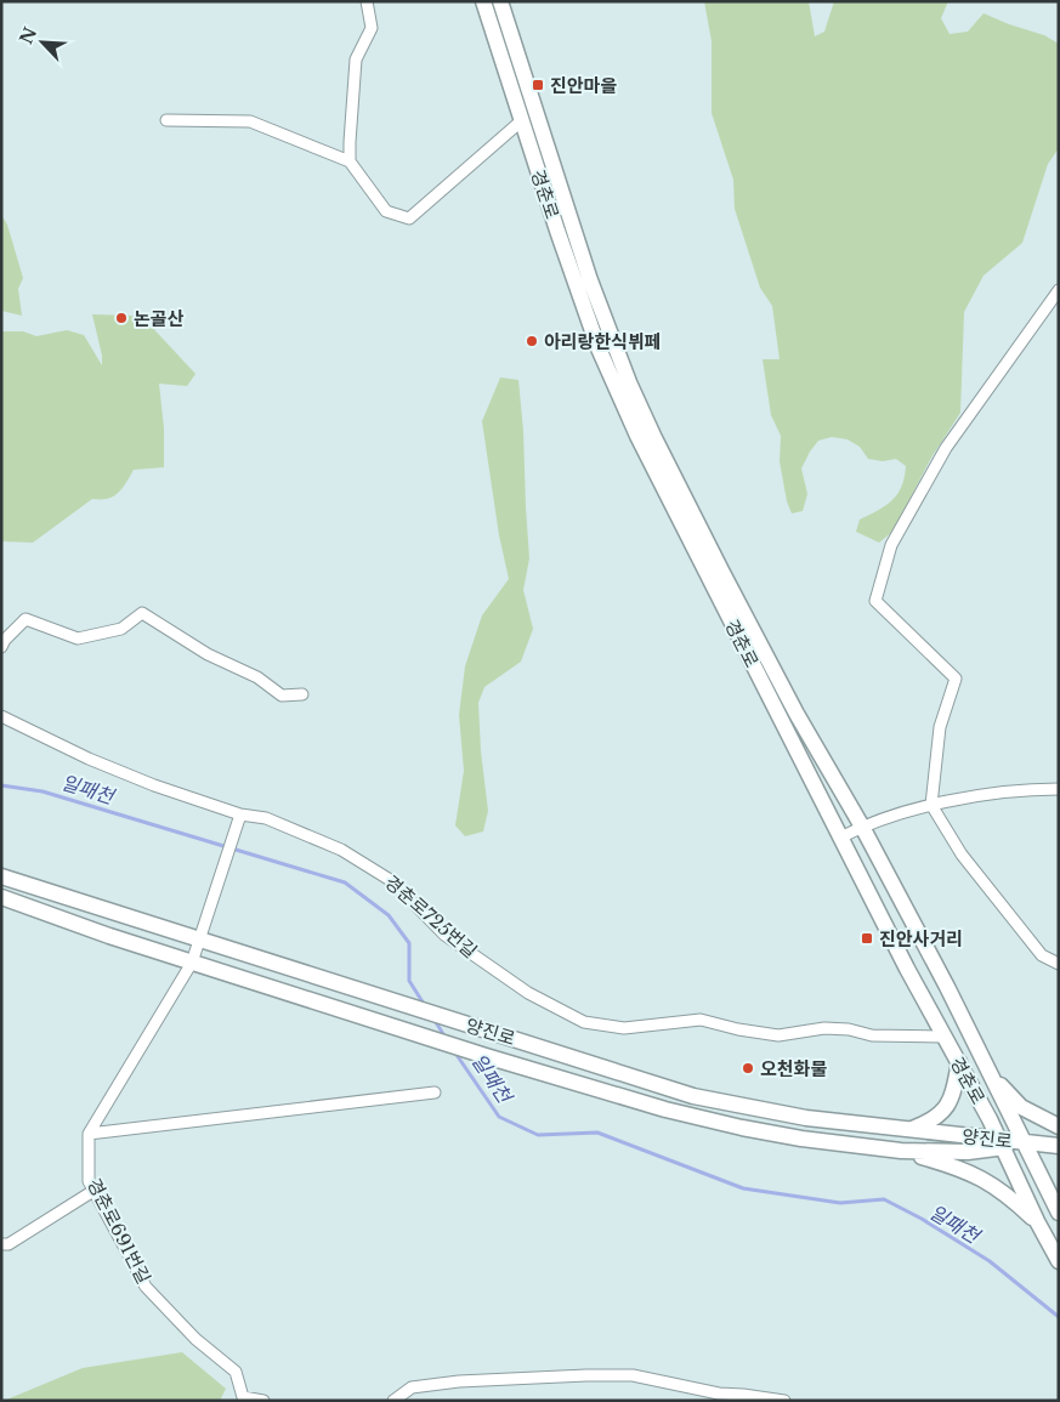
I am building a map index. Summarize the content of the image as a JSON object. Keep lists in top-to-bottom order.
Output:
{
  "streets": {
    "main road": ["경춘로", "양진로"],
    "street": ["경춘로725번길", "경춘로691번길"]
  },
  "crossings": [
    ["경춘로", "경춘로725번길"],
    ["경춘로", "양진로"],
    ["경춘로725번길", "경춘로691번길"],
    ["양진로", "경춘로691번길"]
  ],
  "water": ["일패천"],
  "places": {
    "transit": ["진안마을", "진안사거리"],
    "other": ["논골산", "아리랑한식뷔페", "오천화물"]
  },
  "north": "top left"
}
